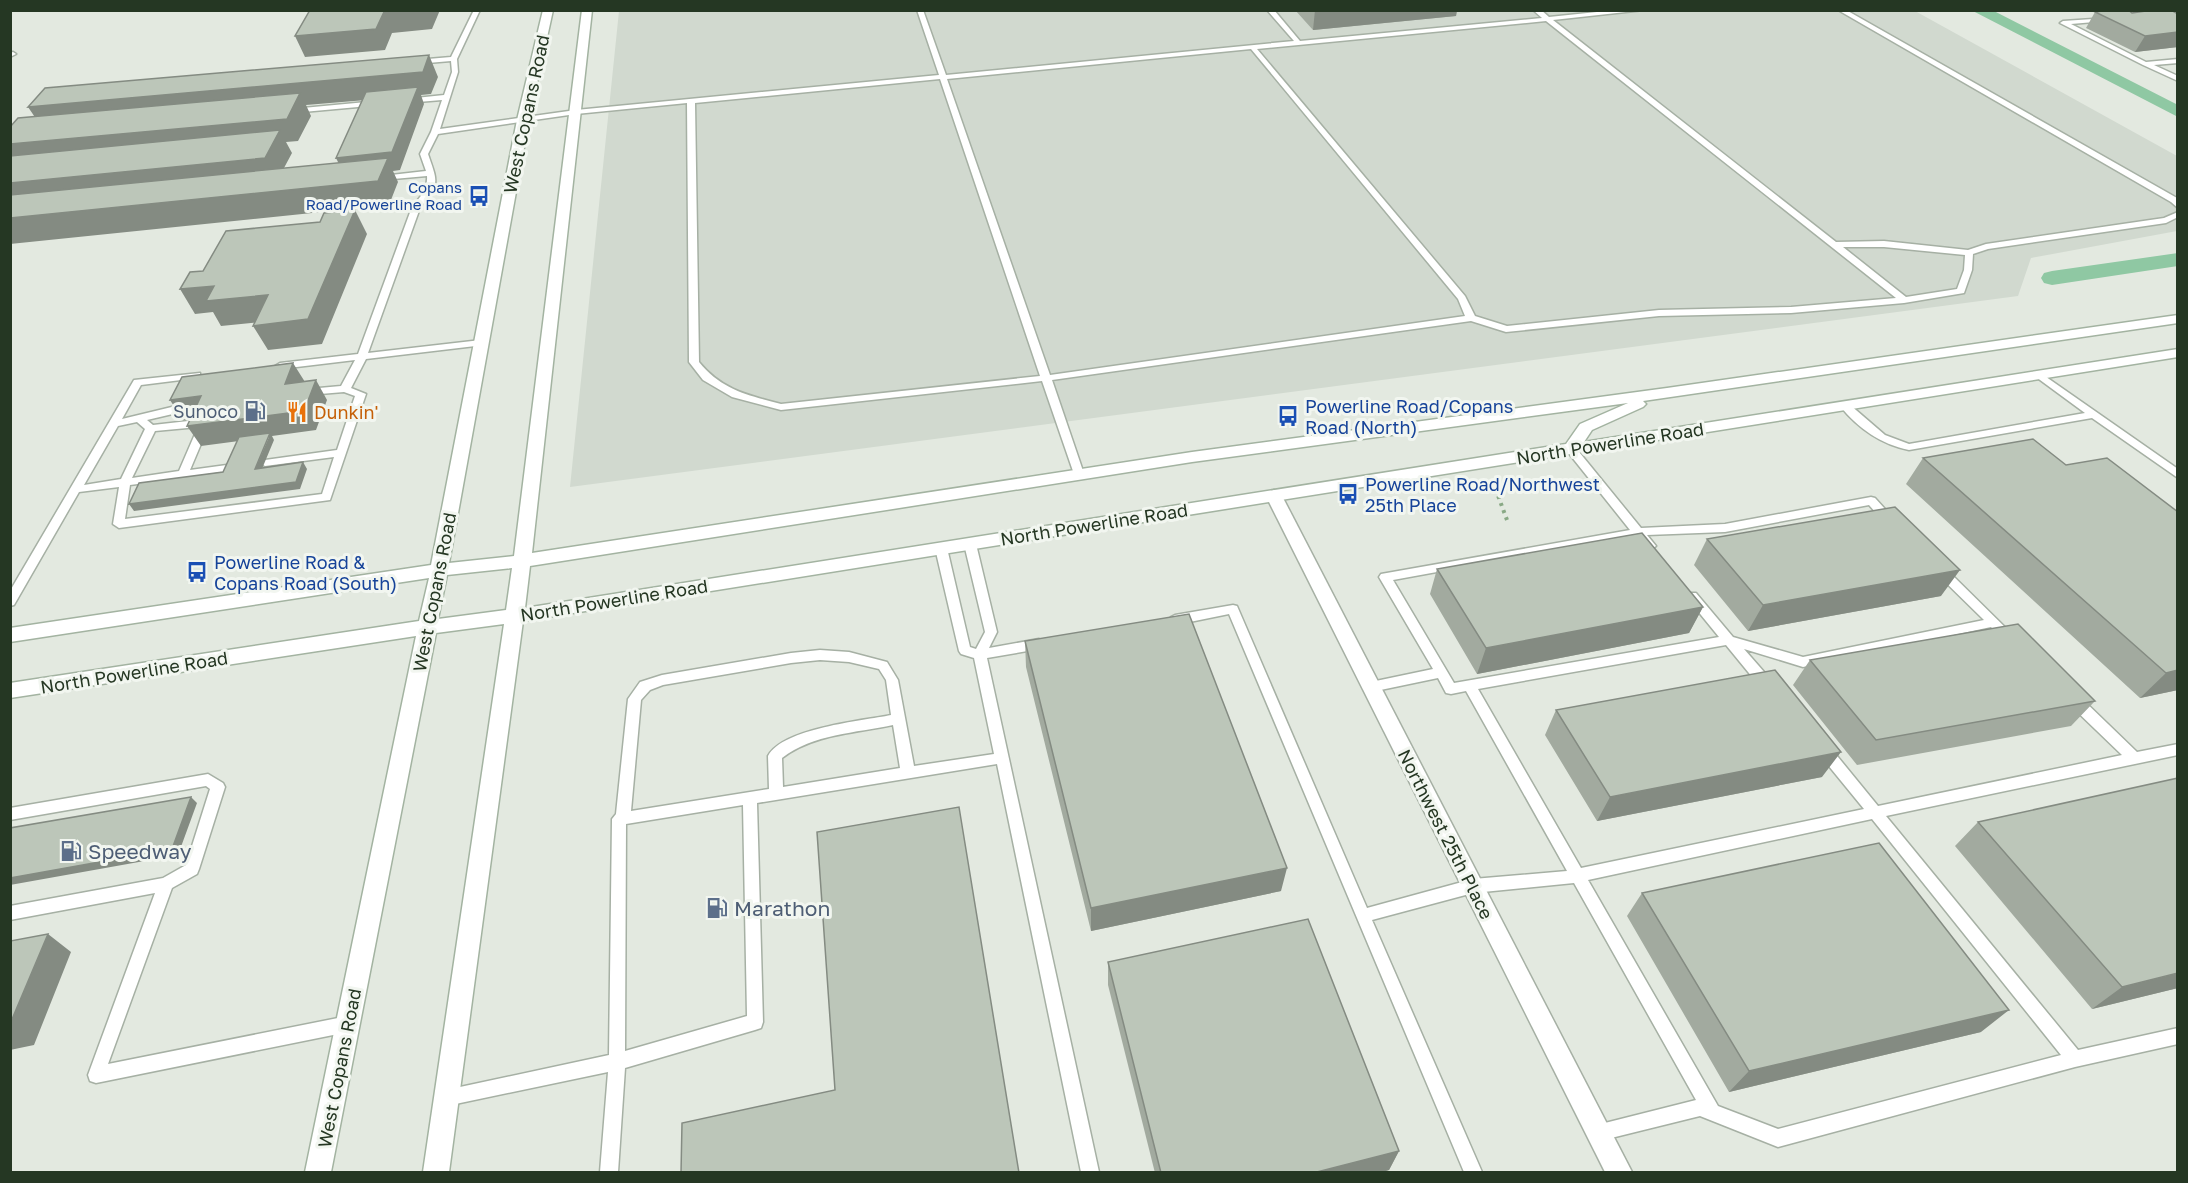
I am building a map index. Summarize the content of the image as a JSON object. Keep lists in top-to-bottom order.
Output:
{
  "streets": {
    "main road": ["West Copans Road", "North Powerline Road", "Northwest 25th Place"]
  },
  "crossings": [
    ["West Copans Road", "North Powerline Road"],
    ["North Powerline Road", "Northwest 25th Place"]
  ],
  "places": {
    "bus stop": [
      "Copans Road/Powerline Road",
      "Powerline Road/Copans Road (North)",
      "Powerline Road/Northwest 25th Place",
      "Powerline Road & Copans Road (South)"
    ],
    "fuel station": ["Sunoco", "Speedway", "Marathon"],
    "restaurant": ["Dunkin'"]
  }
}
